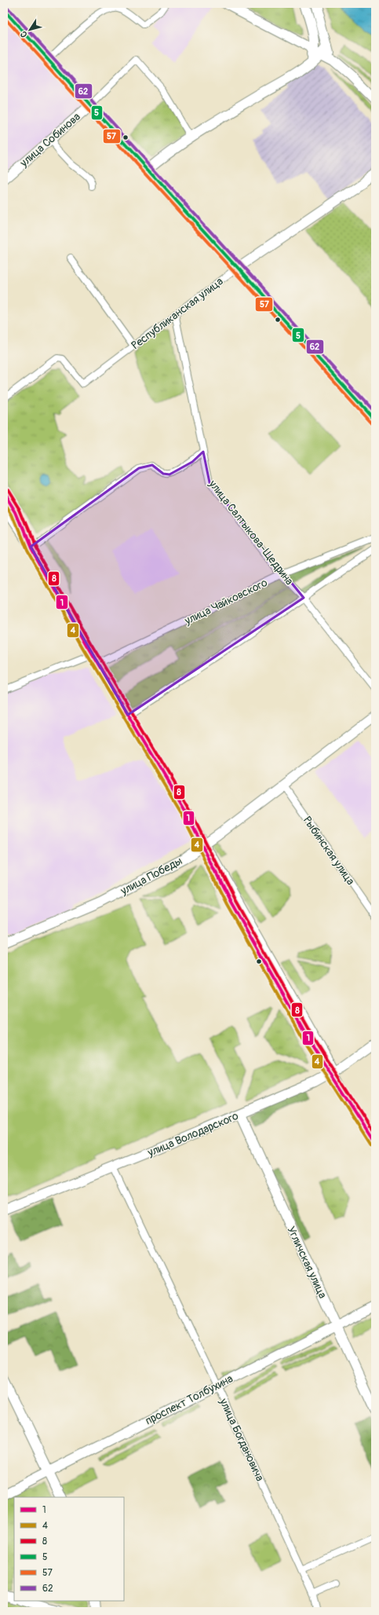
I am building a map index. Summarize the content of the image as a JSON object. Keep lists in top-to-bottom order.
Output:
{
  "streets": {
    "main road": [
      "улица Собинова",
      "Республиканская улица",
      "улица Победы",
      "улица Володарского",
      "Угличская улица",
      "проспект Толбухина"
    ],
    "street": [
      "улица Салтыкова-Щедрина",
      "улица Чайковского",
      "Рыбинская улица",
      "улица Богдановича"
    ]
  },
  "crossings": [
    ["Республиканская улица", "улица Салтыкова-Щедрина"],
    ["улица Салтыкова-Щедрина", "улица Чайковского"],
    ["Рыбинская улица", "улица Победы"],
    ["улица Володарского", "Угличская улица"],
    ["улица Володарского", "улица Богдановича"],
    ["Угличская улица", "проспект Толбухина"],
    ["проспект Толбухина", "улица Богдановича"]
  ],
  "lines": [
    "transit line 62",
    "transit line 5",
    "transit line 57",
    "transit line 8",
    "transit line 1",
    "transit line 4"
  ],
  "legend": [
    "1",
    "4",
    "8",
    "5",
    "57",
    "62"
  ],
  "north": "bottom left"
}
